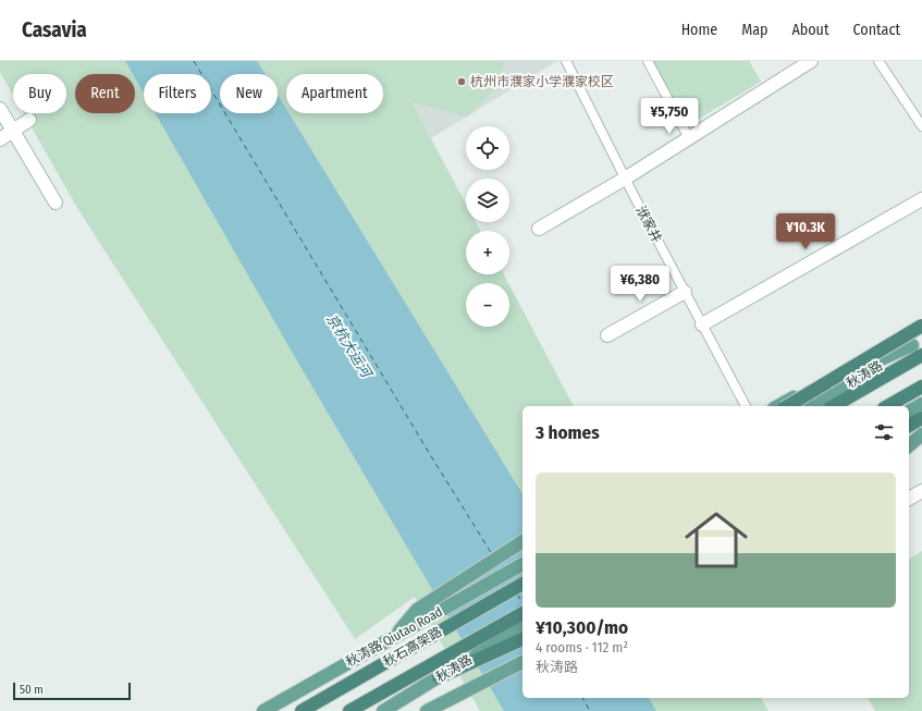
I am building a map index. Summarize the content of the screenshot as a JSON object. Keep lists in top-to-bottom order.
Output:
{
  "streets": {
    "highway": ["秋石高架路"],
    "main road": ["秋涛路", "秋涛路 Qiutao Road"],
    "lane": ["洑家井"]
  },
  "water": ["京杭大运河"],
  "places": ["杭州市濮家小学濮家校区"],
  "scale_bar": "50 m",
  "page": {
    "header": "Casavia",
    "nav": [
      "Home",
      "Map",
      "About",
      "Contact"
    ],
    "chip": [
      "Buy",
      "Rent",
      "Filters",
      "New",
      "Apartment"
    ],
    "price": ["¥5,750", "¥10.3K", "¥6,380"],
    "map_buttons": ["+", "−"],
    "heading": "3 homes",
    "list": [
      {
        "name": "¥10,300/mo",
        "note": "4 rooms · 112 m² · 秋涛路"
      }
    ],
    "scale": "50 m"
  }
}
